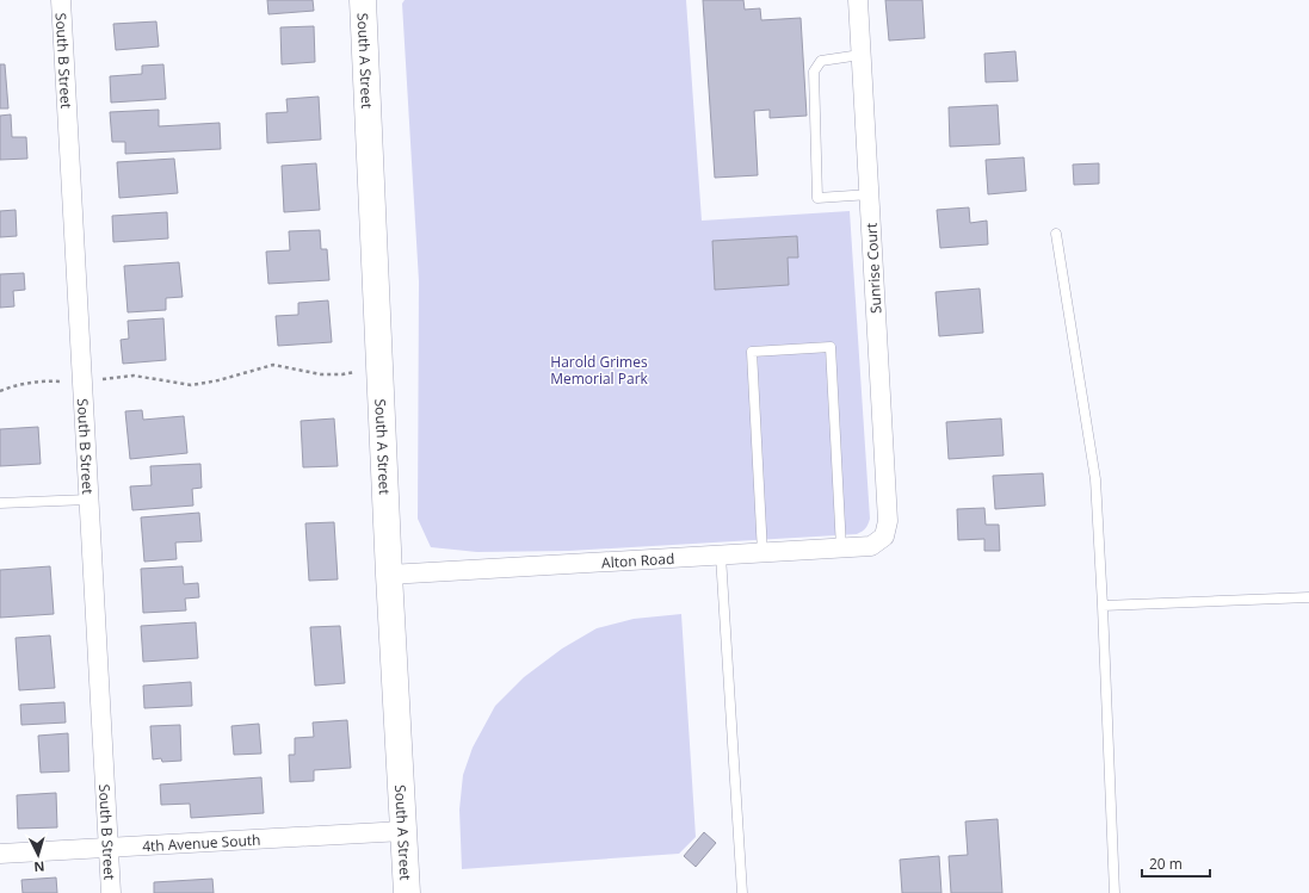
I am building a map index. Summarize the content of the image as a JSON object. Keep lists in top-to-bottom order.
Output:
{
  "streets": {
    "street": [
      "South B Street",
      "South A Street",
      "Sunrise Court",
      "Alton Road",
      "4th Avenue South"
    ]
  },
  "crossings": [
    ["South B Street", "4th Avenue South"],
    ["South A Street", "Alton Road"],
    ["South A Street", "4th Avenue South"],
    ["Sunrise Court", "Alton Road"]
  ],
  "parks": ["Harold Grimes Memorial Park"],
  "scale_bar": "20 m",
  "north": "bottom"
}
